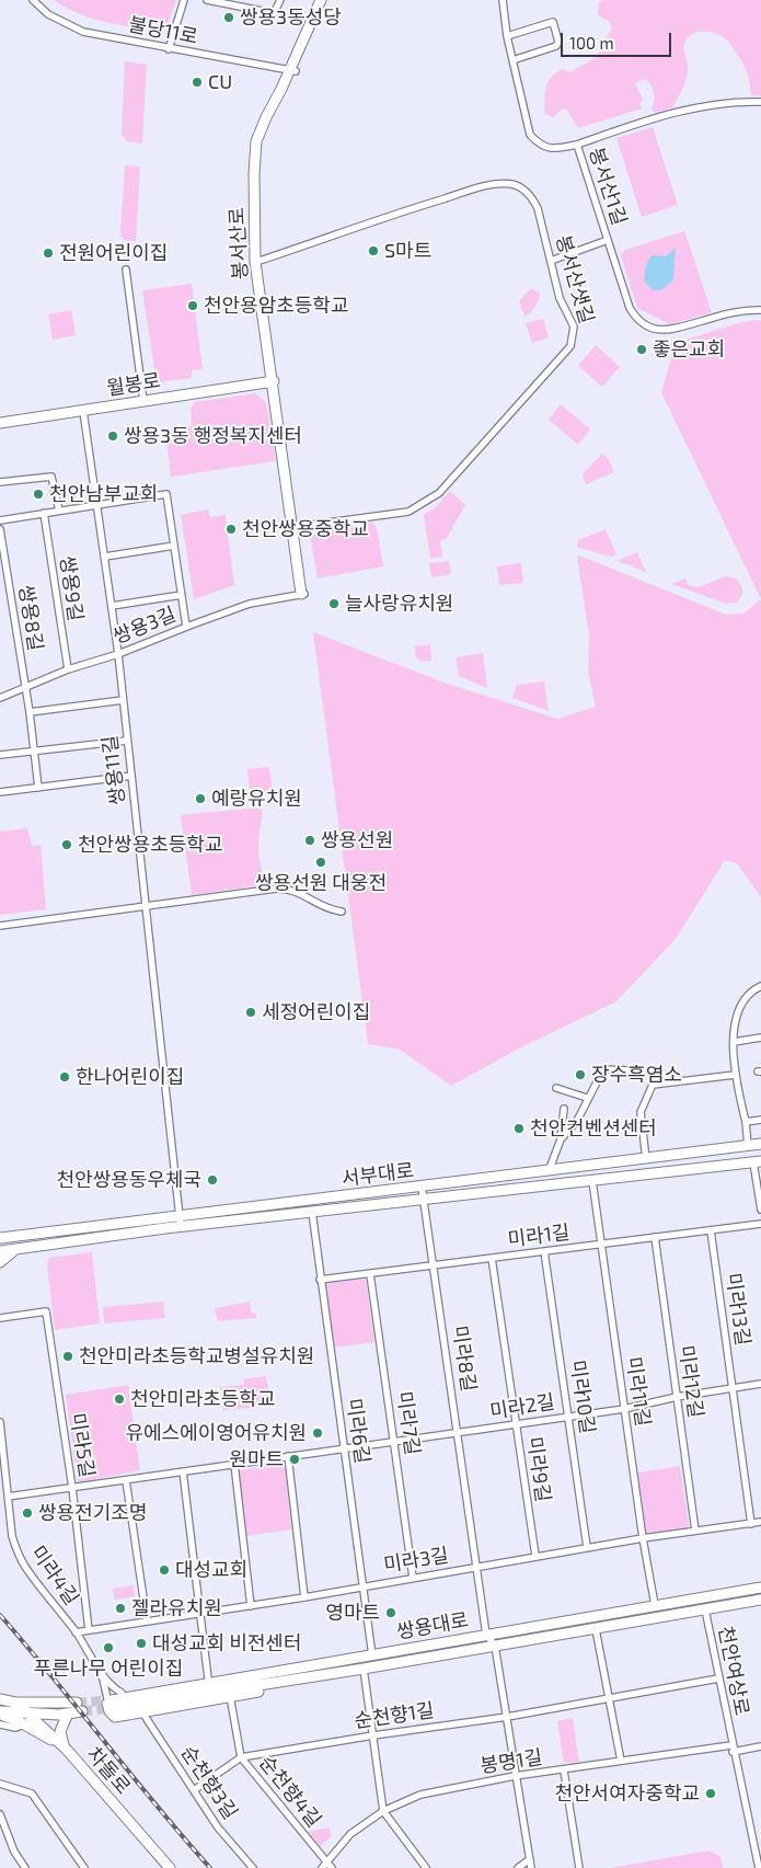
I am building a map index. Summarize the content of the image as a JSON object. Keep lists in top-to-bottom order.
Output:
{
  "streets": {
    "main road": [
      "봉서산로",
      "월봉로",
      "서부대로",
      "쌍용대로",
      "차돌로"
    ],
    "street": [
      "불당11로",
      "봉서산1길",
      "봉서산샛길",
      "쌍용9길",
      "쌍용8길",
      "쌍용3길",
      "쌍용11길",
      "미라1길",
      "미라13길",
      "미라8길",
      "미라12길",
      "미라11길",
      "미라10길",
      "미라2길",
      "미라7길",
      "미라6길",
      "미라5길",
      "미라9길",
      "미라3길",
      "미라4길",
      "천안여상로",
      "순천향1길",
      "봉명1길",
      "순천향3길",
      "순천향4길"
    ]
  },
  "crossings": [
    ["불당11로", "봉서산로"],
    ["봉서산1길", "봉서산샛길"],
    ["봉서산로", "봉서산샛길"],
    ["봉서산로", "월봉로"],
    ["봉서산로", "쌍용3길"],
    ["월봉로", "쌍용11길"],
    ["쌍용9길", "쌍용3길"],
    ["쌍용8길", "쌍용3길"],
    ["쌍용3길", "쌍용11길"],
    ["쌍용11길", "서부대로"],
    ["서부대로", "미라8길"],
    ["서부대로", "미라11길"],
    ["서부대로", "미라6길"],
    ["미라1길", "미라13길"],
    ["미라1길", "미라8길"],
    ["미라1길", "미라12길"],
    ["미라1길", "미라11길"],
    ["미라1길", "미라10길"],
    ["미라1길", "미라7길"],
    ["미라1길", "미라6길"],
    ["미라1길", "미라9길"],
    ["미라13길", "미라2길"],
    ["미라13길", "미라3길"],
    ["미라8길", "미라2길"],
    ["미라8길", "미라3길"],
    ["미라8길", "쌍용대로"],
    ["미라12길", "미라2길"],
    ["미라12길", "미라3길"],
    ["미라11길", "미라2길"],
    ["미라11길", "미라3길"],
    ["미라11길", "쌍용대로"],
    ["미라10길", "미라2길"],
    ["미라10길", "미라3길"],
    ["미라2길", "미라7길"],
    ["미라2길", "미라6길"],
    ["미라2길", "미라5길"],
    ["미라2길", "미라9길"],
    ["미라2길", "미라4길"],
    ["미라7길", "미라3길"],
    ["미라6길", "미라3길"],
    ["미라6길", "쌍용대로"],
    ["미라5길", "미라3길"],
    ["미라9길", "미라3길"],
    ["미라3길", "미라4길"],
    ["쌍용대로", "천안여상로"],
    ["천안여상로", "순천향1길"],
    ["천안여상로", "봉명1길"],
    ["순천향1길", "순천향3길"],
    ["순천향1길", "순천향4길"],
    ["봉명1길", "순천향4길"]
  ],
  "places": [
    "쌍용3동성당",
    "CU",
    "S마트",
    "전원어린이집",
    "천안용암초등학교",
    "좋은교회",
    "쌍용3동 행정복지센터",
    "천안남부교회",
    "천안쌍용중학교",
    "늘사랑유치원",
    "예랑유치원",
    "쌍용선원",
    "천안쌍용초등학교",
    "쌍용선원 대웅전",
    "세정어린이집",
    "장수흑염소",
    "한나어린이집",
    "천안컨벤션센터",
    "천안쌍용동우체국",
    "천안미라초등학교병설유치원",
    "천안미라초등학교",
    "유에스에이영어유치원",
    "원마트",
    "쌍용전기조명",
    "대성교회",
    "젤라유치원",
    "영마트",
    "대성교회 비전센터",
    "푸른나무 어린이집",
    "천안서여자중학교"
  ],
  "scale_bar": "100 m"
}
